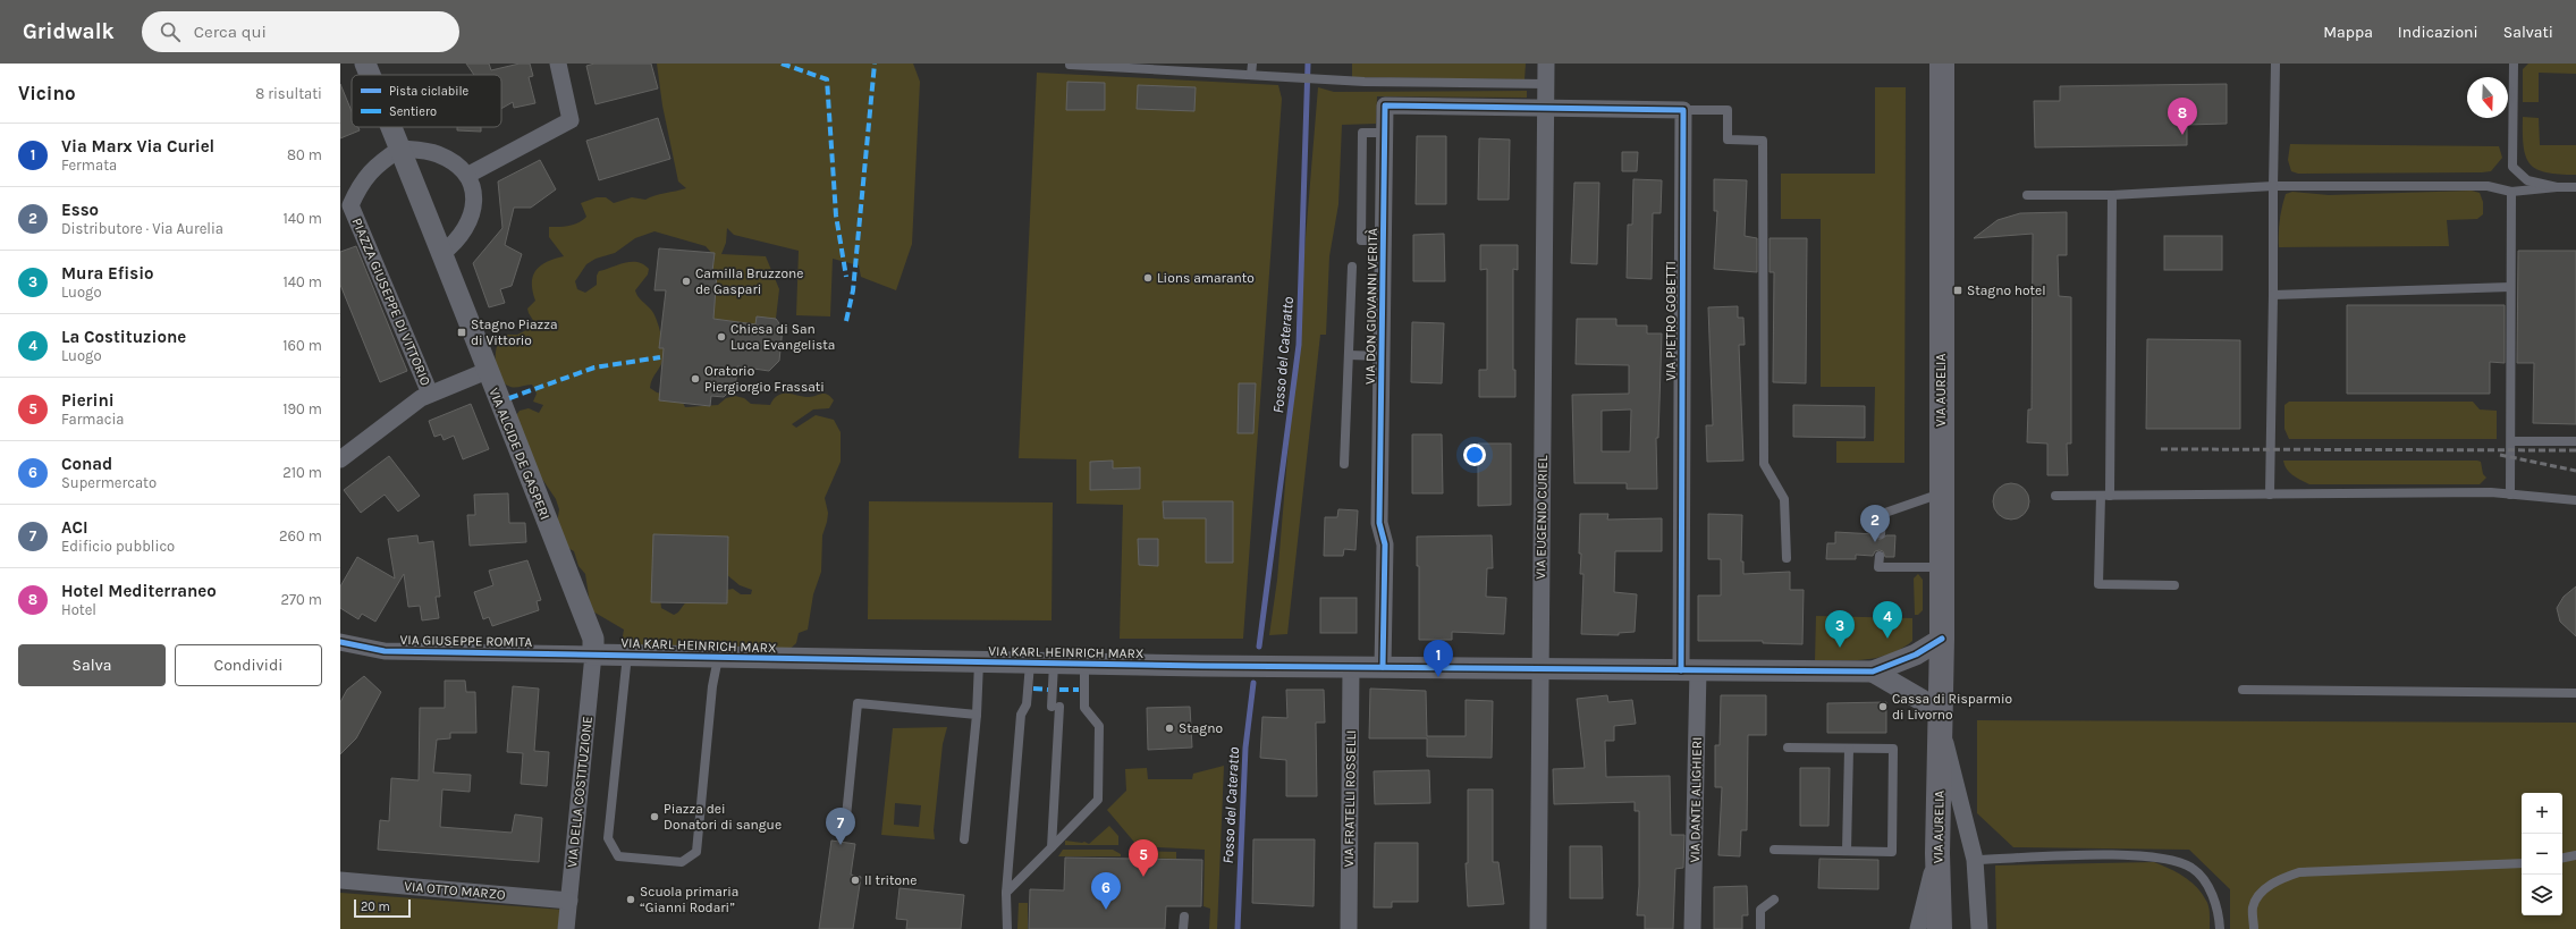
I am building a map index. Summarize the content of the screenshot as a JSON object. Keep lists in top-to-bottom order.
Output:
{
  "streets": {
    "main road": ["VIA AURELIA"],
    "street": [
      "PIAZZA GIUSEPPE DI VITTORIO",
      "VIA DON GIOVANNI VERITÀ",
      "VIA PIETRO GOBETTI",
      "VIA ALCIDE DE GASPERI",
      "VIA EUGENIO CURIEL",
      "VIA GIUSEPPE ROMITA",
      "VIA KARL HEINRICH MARX",
      "VIA DELLA COSTITUZIONE",
      "VIA FRATELLI ROSSELLI",
      "VIA DANTE ALIGHIERI",
      "VIA OTTO MARZO"
    ]
  },
  "crossings": [
    ["VIA DON GIOVANNI VERITÀ", "VIA EUGENIO CURIEL"],
    ["VIA DON GIOVANNI VERITÀ", "VIA KARL HEINRICH MARX"],
    ["VIA PIETRO GOBETTI", "VIA KARL HEINRICH MARX"],
    ["VIA PIETRO GOBETTI", "VIA DANTE ALIGHIERI"],
    ["VIA ALCIDE DE GASPERI", "VIA GIUSEPPE ROMITA"],
    ["VIA ALCIDE DE GASPERI", "VIA KARL HEINRICH MARX"],
    ["VIA ALCIDE DE GASPERI", "VIA DELLA COSTITUZIONE"],
    ["VIA EUGENIO CURIEL", "VIA KARL HEINRICH MARX"],
    ["VIA GIUSEPPE ROMITA", "VIA KARL HEINRICH MARX"],
    ["VIA GIUSEPPE ROMITA", "VIA DELLA COSTITUZIONE"],
    ["VIA KARL HEINRICH MARX", "VIA DELLA COSTITUZIONE"],
    ["VIA KARL HEINRICH MARX", "VIA FRATELLI ROSSELLI"],
    ["VIA KARL HEINRICH MARX", "VIA DANTE ALIGHIERI"],
    ["VIA DELLA COSTITUZIONE", "VIA OTTO MARZO"]
  ],
  "water": ["Fosso del Cateratto"],
  "places": {
    "other": [
      "Lions amaranto",
      "Camilla Bruzzone de Gaspari",
      "Chiesa di San Luca Evangelista",
      "Oratorio Piergiorgio Frassati",
      "Cassa di Risparmio di Livorno",
      "Stagno",
      "Piazza dei Donatori di sangue",
      "Il tritone",
      "Scuola primaria “Gianni Rodari”"
    ],
    "transit": ["Stagno hotel", "Stagno Piazza di Vittorio"]
  },
  "legend": ["Pista ciclabile", "Sentiero"],
  "scale_bar": "20 m",
  "north": "bottom",
  "page": {
    "header": "Gridwalk",
    "search": "Cerca qui",
    "nav": ["Mappa", "Indicazioni", "Salvati"],
    "heading": ["Vicino", "8 risultati"],
    "pins": [
      "8",
      "2",
      "4",
      "3",
      "1",
      "7",
      "5",
      "6"
    ],
    "list": [
      {
        "mark": "1",
        "name": "Via Marx Via Curiel",
        "note": "Fermata",
        "value": "80 m"
      },
      {
        "mark": "2",
        "name": "Esso",
        "note": "Distributore · Via Aurelia",
        "value": "140 m"
      },
      {
        "mark": "3",
        "name": "Mura Efisio",
        "note": "Luogo",
        "value": "140 m"
      },
      {
        "mark": "4",
        "name": "La Costituzione",
        "note": "Luogo",
        "value": "160 m"
      },
      {
        "mark": "5",
        "name": "Pierini",
        "note": "Farmacia",
        "value": "190 m"
      },
      {
        "mark": "6",
        "name": "Conad",
        "note": "Supermercato",
        "value": "210 m"
      },
      {
        "mark": "7",
        "name": "ACI",
        "note": "Edificio pubblico",
        "value": "260 m"
      },
      {
        "mark": "8",
        "name": "Hotel Mediterraneo",
        "note": "Hotel",
        "value": "270 m"
      }
    ],
    "buttons": ["Salva", "Condividi"],
    "map_buttons": ["+", "−"],
    "scale": "20 m"
  }
}
